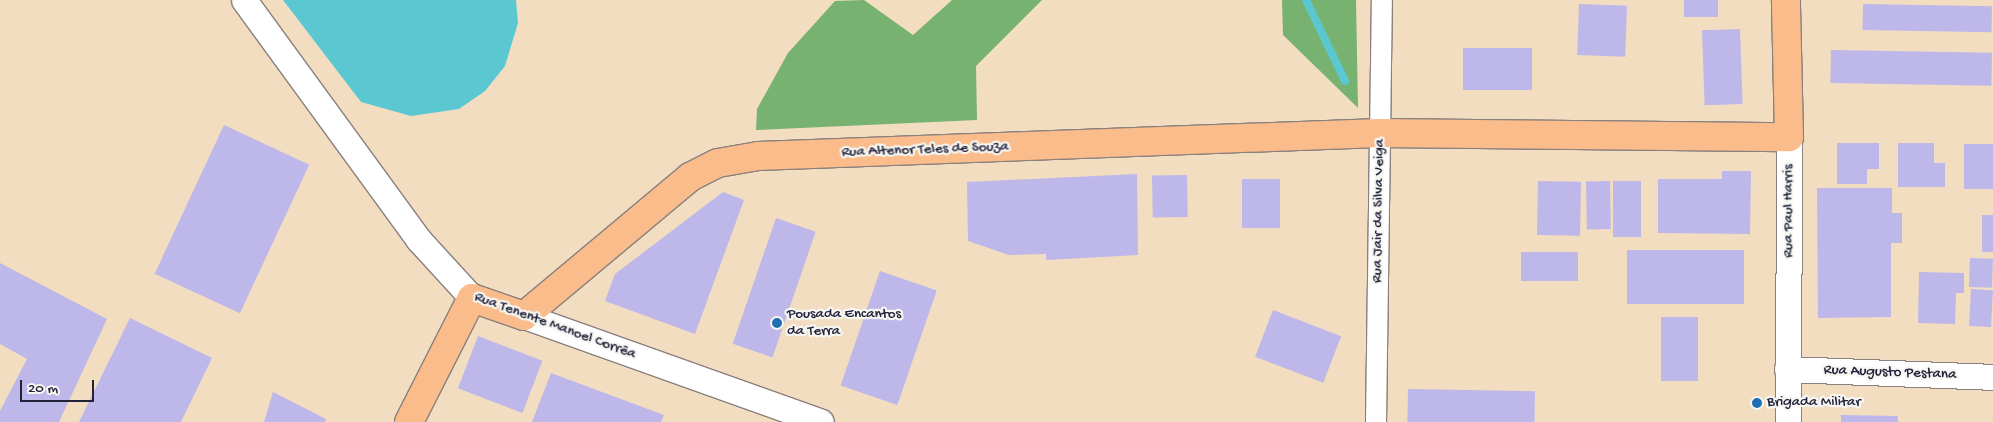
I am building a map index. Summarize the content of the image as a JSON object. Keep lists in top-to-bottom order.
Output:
{
  "streets": {
    "main road": ["Rua Altenor Teles de Souza", "Rua Paul Harris", "Rua Tenente Manoel Corrêa"],
    "street": ["Rua Jair da Silva Veiga", "Rua Augusto Pestana"]
  },
  "crossings": [
    ["Rua Altenor Teles de Souza", "Rua Jair da Silva Veiga"],
    ["Rua Altenor Teles de Souza", "Rua Paul Harris"],
    ["Rua Altenor Teles de Souza", "Rua Tenente Manoel Corrêa"],
    ["Rua Paul Harris", "Rua Augusto Pestana"]
  ],
  "places": ["Pousada Encantos da Terra", "Brigada Militar"],
  "scale_bar": "20 m"
}
